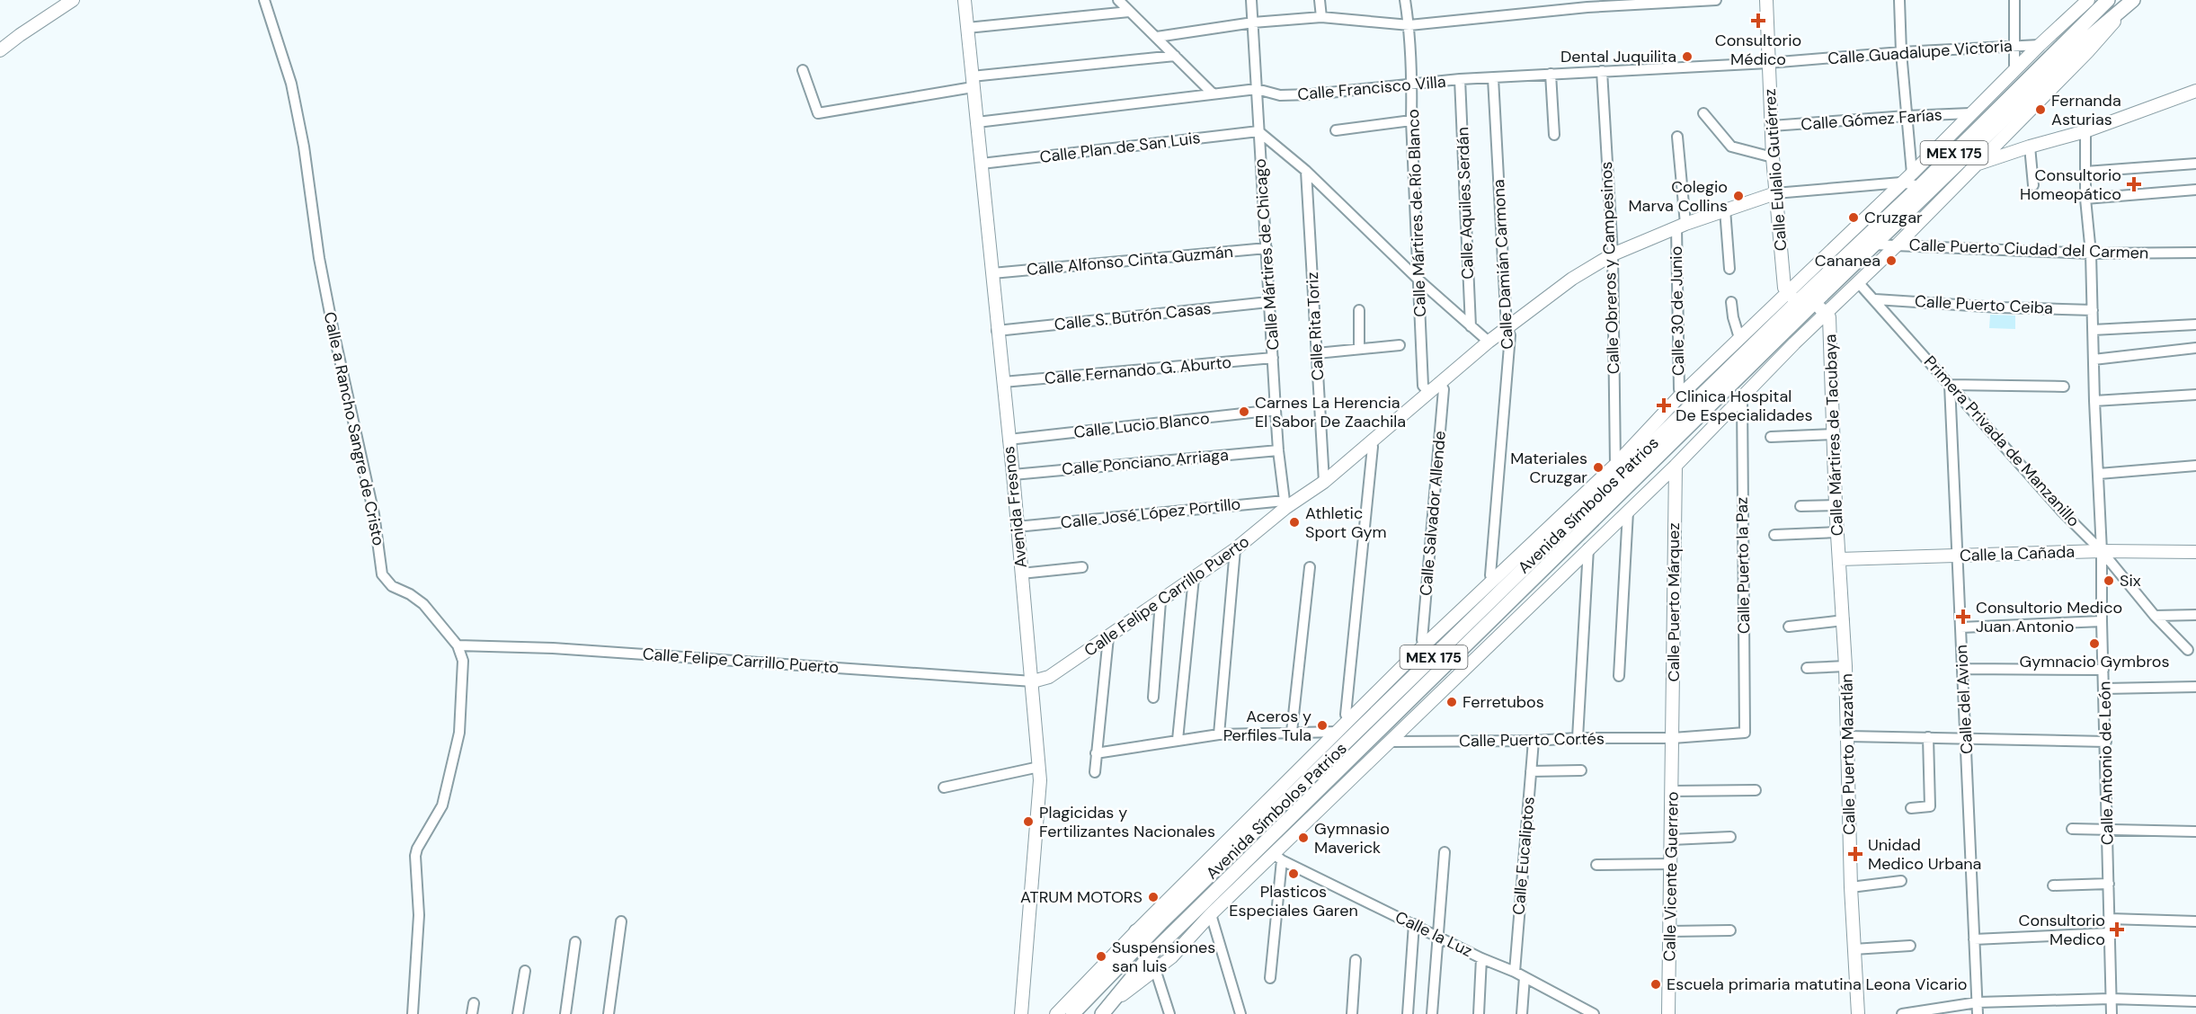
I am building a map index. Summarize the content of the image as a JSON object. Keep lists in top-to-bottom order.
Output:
{
  "streets": {
    "main road": ["MEX 175", "Avenida Símbolos Patrios"],
    "street": [
      "Calle Guadalupe Victoria",
      "Calle Francisco Villa",
      "Calle Gómez Farías",
      "Calle Plan de San Luis",
      "Calle Eulalio Gutiérrez",
      "Calle Aquiles Serdán",
      "Calle Mártires de Río Blanco",
      "Calle Puerto Ciudad del Carmen",
      "Calle Mártires de Chicago",
      "Calle Alfonso Cinta Guzmán",
      "Calle Damián Carmona",
      "Calle Obreros y Campesinos",
      "Calle Puerto Ceiba",
      "Calle 30 de Junio",
      "Calle S. Butrón Casas",
      "Calle Rita Toriz",
      "Calle Fernando G. Aburto",
      "Calle Lucio Blanco",
      "Calle a Rancho Sangre de Cristo",
      "Calle Mártires de Tacubaya",
      "Primera Privada de Manzanillo",
      "Calle Ponciano Arriaga",
      "Avenida Fresnos",
      "Calle José López Portillo",
      "Calle Salvador Allende",
      "Calle la Cañada",
      "Calle Puerto la Paz",
      "Calle Felipe Carrillo Puerto",
      "Calle Puerto Márquez",
      "Calle del Avion",
      "Calle Puerto Cortés",
      "Calle Puerto Mazatlán",
      "Calle Antonio de León",
      "Calle Eucaliptos",
      "Calle Vicente Guerrero",
      "Calle la Luz"
    ]
  },
  "crossings": [
    ["Calle Guadalupe Victoria", "Calle Francisco Villa"],
    ["Calle Guadalupe Victoria", "Calle Eulalio Gutiérrez"],
    ["Calle Guadalupe Victoria", "Avenida Símbolos Patrios"],
    ["Calle Francisco Villa", "Calle Eulalio Gutiérrez"],
    ["Calle Francisco Villa", "Calle Aquiles Serdán"],
    ["Calle Francisco Villa", "Calle Mártires de Río Blanco"],
    ["Calle Francisco Villa", "Calle Mártires de Chicago"],
    ["Calle Francisco Villa", "Calle Damián Carmona"],
    ["Calle Francisco Villa", "Calle Obreros y Campesinos"],
    ["Calle Francisco Villa", "Avenida Fresnos"],
    ["Calle Gómez Farías", "Calle Eulalio Gutiérrez"],
    ["Calle Gómez Farías", "Avenida Símbolos Patrios"],
    ["Calle Plan de San Luis", "Calle Mártires de Chicago"],
    ["Calle Plan de San Luis", "Avenida Fresnos"],
    ["Calle Eulalio Gutiérrez", "Avenida Símbolos Patrios"],
    ["Calle Eulalio Gutiérrez", "Calle Felipe Carrillo Puerto"],
    ["Calle Mártires de Río Blanco", "Calle Felipe Carrillo Puerto"],
    ["Calle Puerto Ciudad del Carmen", "Avenida Símbolos Patrios"],
    ["Calle Puerto Ciudad del Carmen", "Calle Antonio de León"],
    ["Calle Mártires de Chicago", "Calle Alfonso Cinta Guzmán"],
    ["Calle Mártires de Chicago", "Calle S. Butrón Casas"],
    ["Calle Mártires de Chicago", "Calle Fernando G. Aburto"],
    ["Calle Mártires de Chicago", "Calle Lucio Blanco"],
    ["Calle Mártires de Chicago", "Calle Ponciano Arriaga"],
    ["Calle Mártires de Chicago", "Calle José López Portillo"],
    ["Calle Mártires de Chicago", "Calle Felipe Carrillo Puerto"],
    ["Calle Alfonso Cinta Guzmán", "Avenida Fresnos"],
    ["Calle Damián Carmona", "Avenida Símbolos Patrios"],
    ["Calle Damián Carmona", "Calle Felipe Carrillo Puerto"],
    ["Calle Obreros y Campesinos", "Avenida Símbolos Patrios"],
    ["Calle Obreros y Campesinos", "Calle Felipe Carrillo Puerto"],
    ["Calle Puerto Ceiba", "Primera Privada de Manzanillo"],
    ["Calle Puerto Ceiba", "Calle Antonio de León"],
    ["Calle 30 de Junio", "Avenida Símbolos Patrios"],
    ["Calle 30 de Junio", "Calle Felipe Carrillo Puerto"],
    ["Calle S. Butrón Casas", "Avenida Fresnos"],
    ["Calle Rita Toriz", "Calle Felipe Carrillo Puerto"],
    ["Calle Fernando G. Aburto", "Avenida Fresnos"],
    ["Calle Lucio Blanco", "Avenida Fresnos"],
    ["Calle a Rancho Sangre de Cristo", "Calle Felipe Carrillo Puerto"],
    ["Calle Mártires de Tacubaya", "Avenida Símbolos Patrios"],
    ["Calle Mártires de Tacubaya", "Calle la Cañada"],
    ["Calle Mártires de Tacubaya", "Calle Puerto Mazatlán"],
    ["Primera Privada de Manzanillo", "Avenida Símbolos Patrios"],
    ["Primera Privada de Manzanillo", "Calle la Cañada"],
    ["Primera Privada de Manzanillo", "Calle del Avion"],
    ["Primera Privada de Manzanillo", "Calle Antonio de León"],
    ["Calle Ponciano Arriaga", "Avenida Fresnos"],
    ["Avenida Símbolos Patrios", "Calle Salvador Allende"],
    ["Avenida Símbolos Patrios", "Calle Puerto la Paz"],
    ["Avenida Símbolos Patrios", "Calle Puerto Márquez"],
    ["Avenida Símbolos Patrios", "Calle Puerto Cortés"],
    ["Avenida Símbolos Patrios", "Calle la Luz"],
    ["Avenida Fresnos", "Calle José López Portillo"],
    ["Avenida Fresnos", "Calle Felipe Carrillo Puerto"],
    ["Calle José López Portillo", "Calle Felipe Carrillo Puerto"],
    ["Calle Salvador Allende", "Calle Felipe Carrillo Puerto"],
    ["Calle la Cañada", "Calle del Avion"],
    ["Calle la Cañada", "Calle Puerto Mazatlán"],
    ["Calle la Cañada", "Calle Antonio de León"],
    ["Calle Puerto la Paz", "Calle Puerto Cortés"],
    ["Calle Puerto Márquez", "Calle Puerto Cortés"],
    ["Calle Puerto Márquez", "Calle Vicente Guerrero"],
    ["Calle Puerto Cortés", "Calle Eucaliptos"],
    ["Calle Puerto Cortés", "Calle Vicente Guerrero"],
    ["Calle Eucaliptos", "Calle la Luz"]
  ],
  "places": {
    "health": [
      "Consultorio Médico",
      "Consultorio Homeopático",
      "Clinica Hospital De Especialidades",
      "Consultorio Medico Juan Antonio",
      "Unidad Medico Urbana",
      "Consultorio Medico"
    ],
    "other": [
      "Dental Juquilita",
      "Fernanda Asturias",
      "Colegio Marva Collins",
      "Cruzgar",
      "Cananea",
      "Carnes La Herencia El Sabor De Zaachila",
      "Materiales Cruzgar",
      "Athletic Sport Gym",
      "Six",
      "Gymnacio Gymbros",
      "Ferretubos",
      "Aceros y Perfiles Tula",
      "Plagicidas y Fertilizantes Nacionales",
      "Gymnasio Maverick",
      "Plasticos Especiales Garen",
      "ATRUM MOTORS",
      "Suspensiones san luis",
      "Escuela primaria matutina Leona Vicario"
    ]
  }
}
